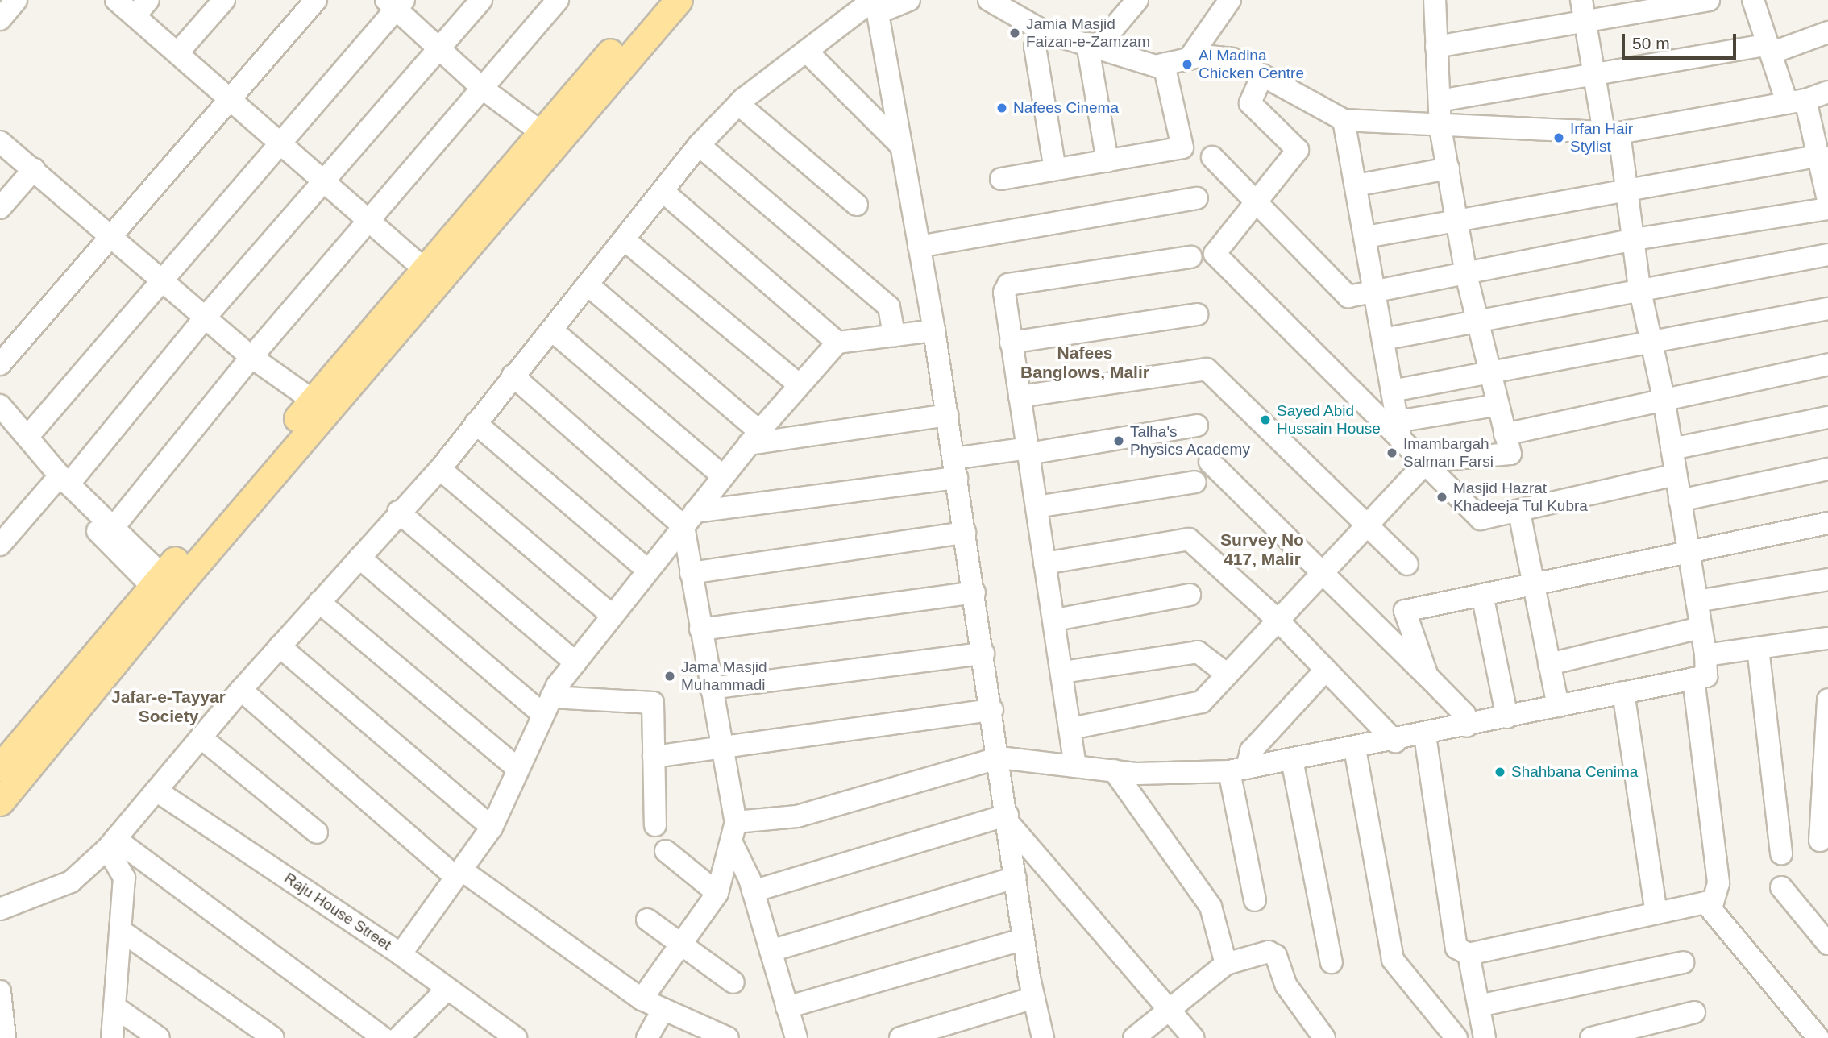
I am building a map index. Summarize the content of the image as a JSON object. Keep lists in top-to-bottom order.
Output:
{
  "streets": {
    "street": ["Raju House Street"]
  },
  "districts": ["Nafees Banglows, Malir", "Survey No 417, Malir", "Jafar-e-Tayyar Society"],
  "places": [
    "Jamia Masjid Faizan-e-Zamzam",
    "Al Madina Chicken Centre",
    "Nafees Cinema",
    "Irfan Hair Stylist",
    "Sayed Abid Hussain House",
    "Talha's Physics Academy",
    "Imambargah Salman Farsi",
    "Masjid Hazrat Khadeeja Tul Kubra",
    "Jama Masjid Muhammadi",
    "Shahbana Cenima"
  ],
  "scale_bar": "50 m"
}
